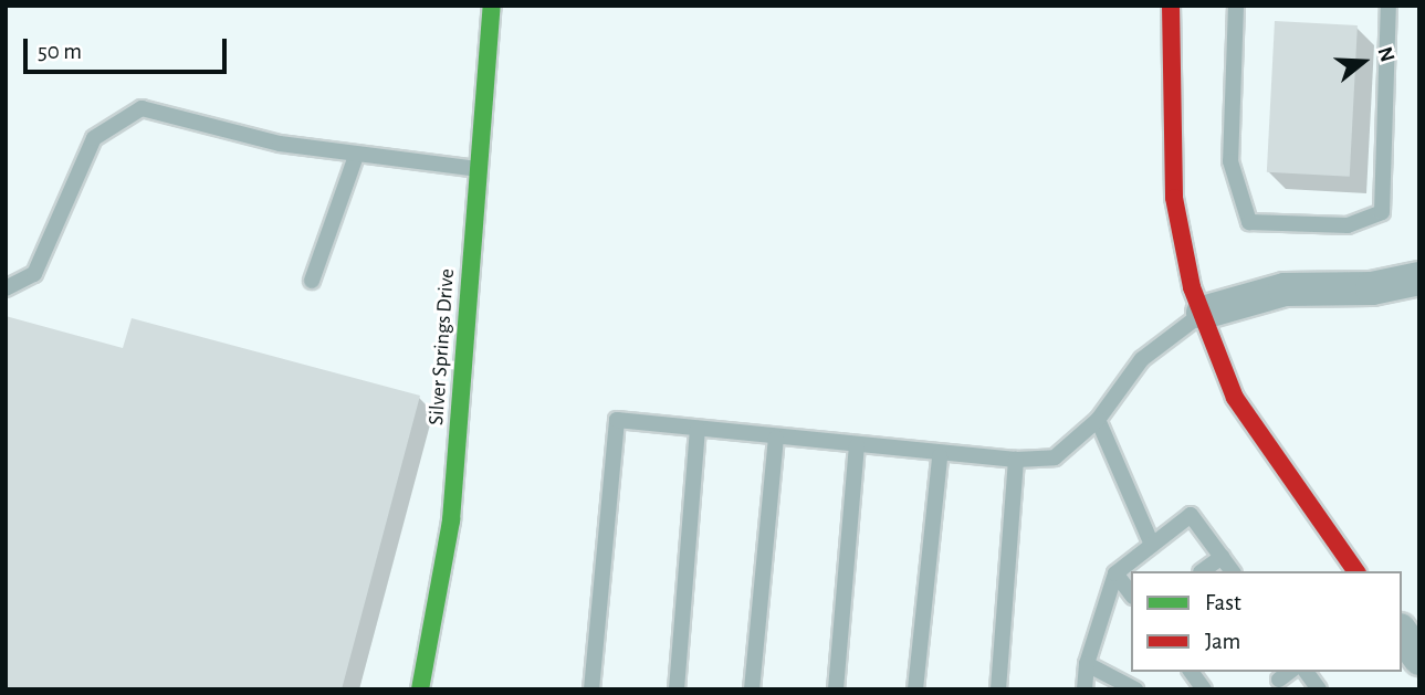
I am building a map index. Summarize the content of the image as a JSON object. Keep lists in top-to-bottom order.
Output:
{
  "streets": {
    "street": ["Silver Springs Drive"]
  },
  "legend": ["Fast", "Jam"],
  "scale_bar": "50 m",
  "north": "right"
}
